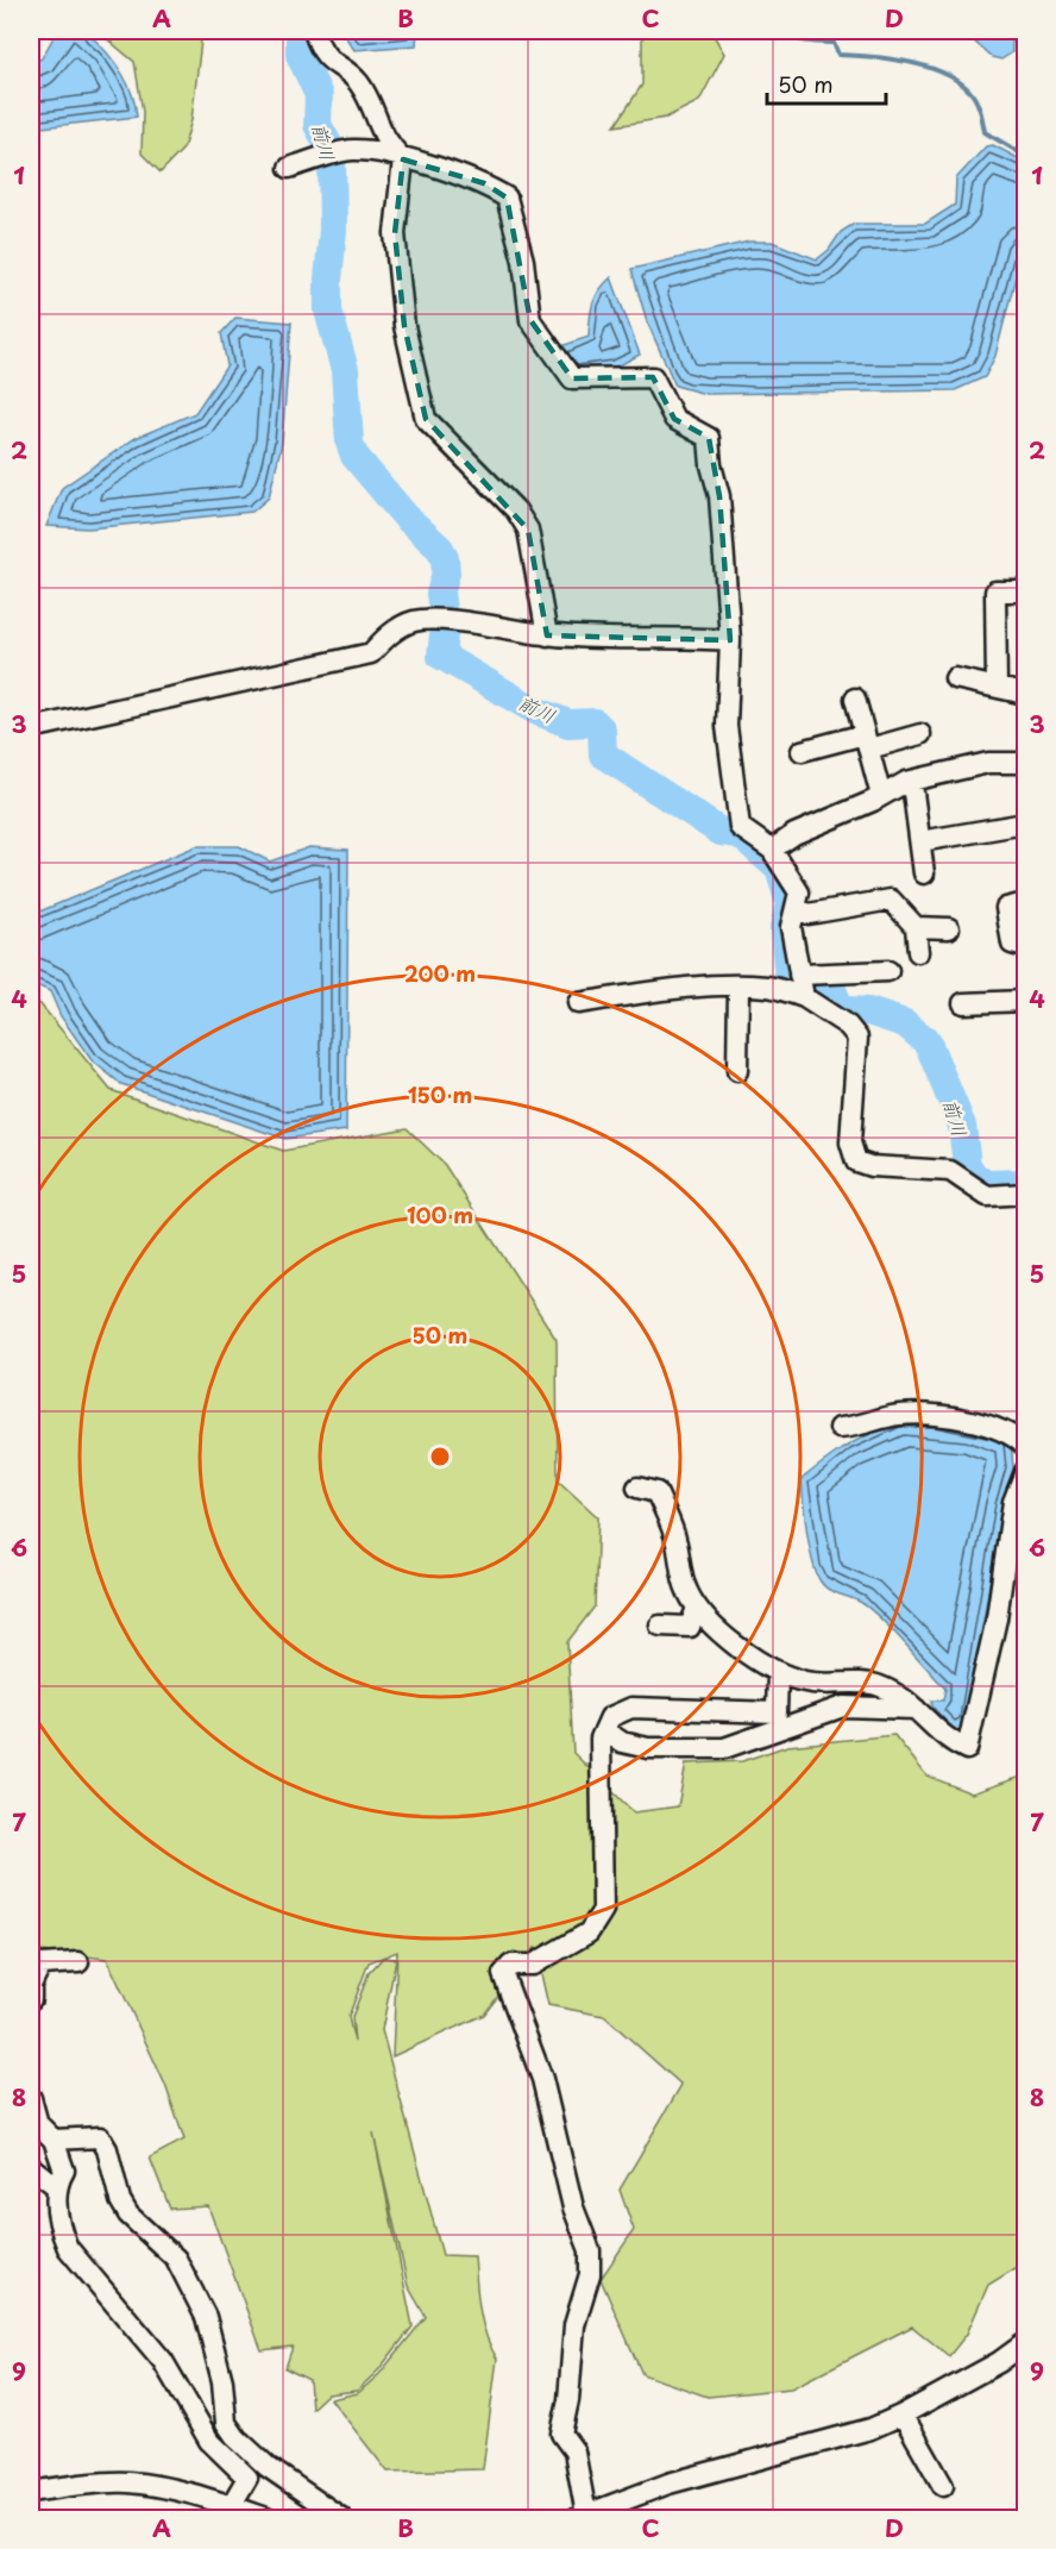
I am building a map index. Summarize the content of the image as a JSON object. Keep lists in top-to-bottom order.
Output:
{
  "water": ["前川"],
  "scale_bar": "50 m",
  "grid": {
    "columns": [
      "A",
      "B",
      "C",
      "D"
    ],
    "rows": [
      "1",
      "2",
      "3",
      "4",
      "5",
      "6",
      "7",
      "8",
      "9"
    ]
  },
  "rings": [
    "200 m",
    "150 m",
    "100 m",
    "50 m"
  ]
}
